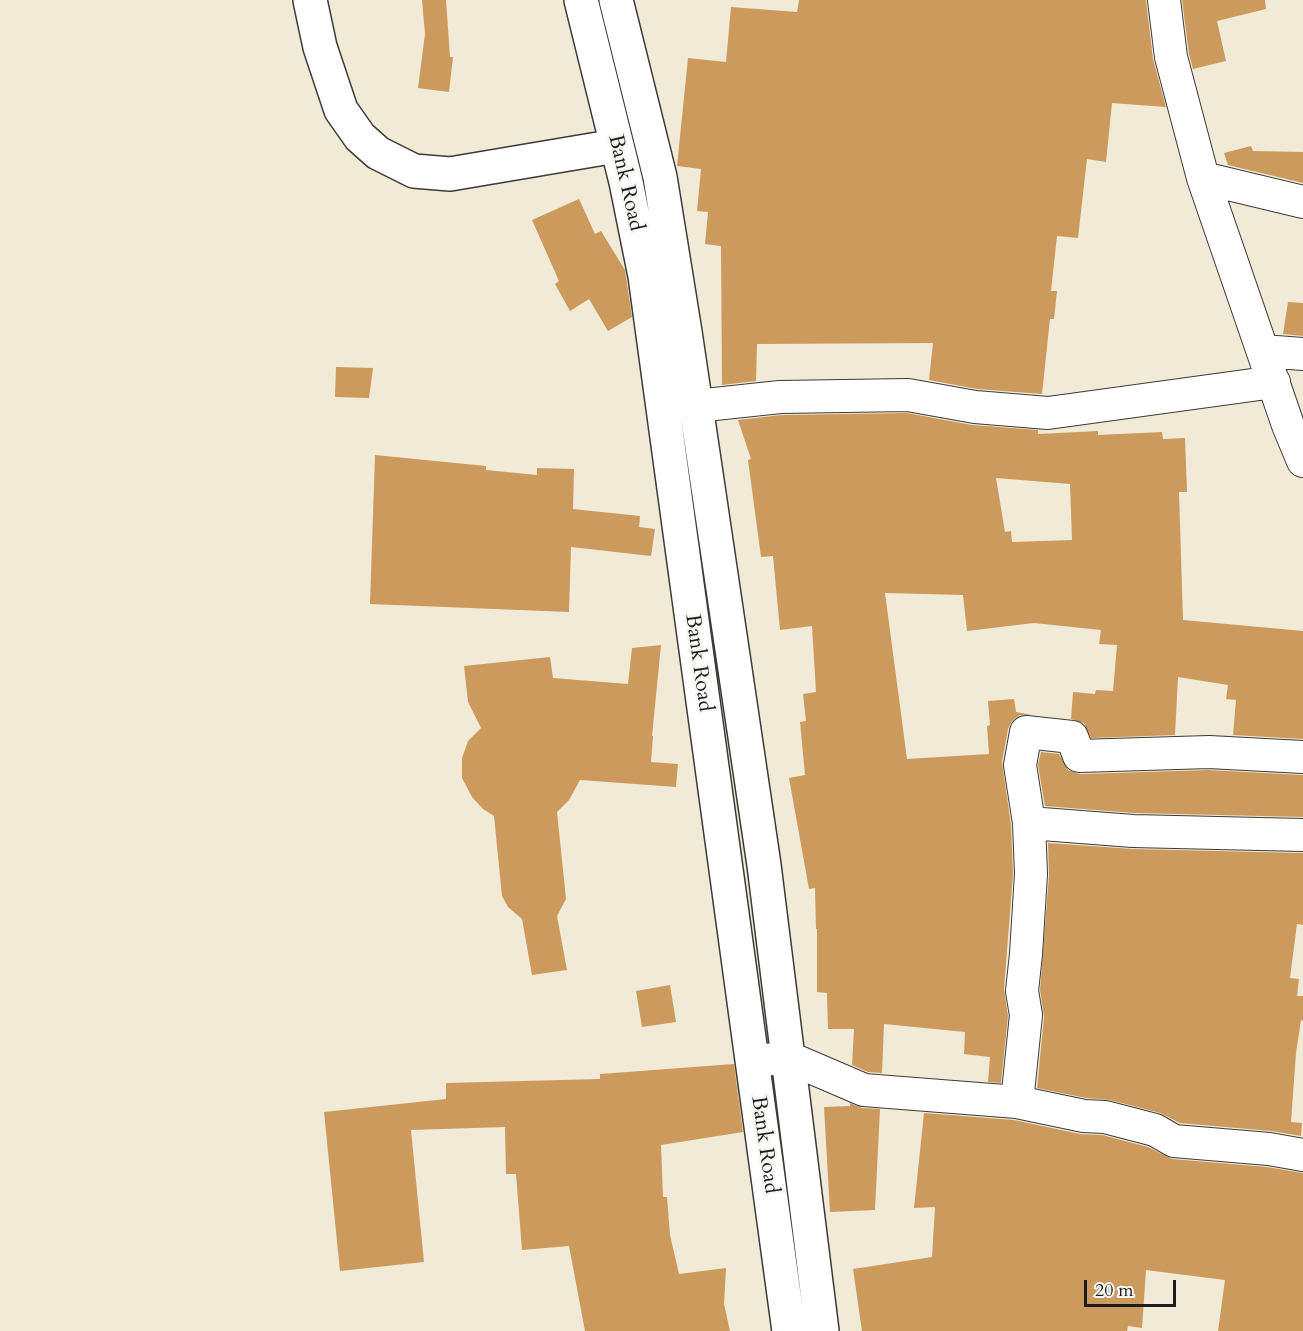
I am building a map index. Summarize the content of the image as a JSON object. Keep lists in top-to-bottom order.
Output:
{
  "streets": {
    "main road": ["Bank Road"]
  },
  "scale_bar": "20 m"
}
